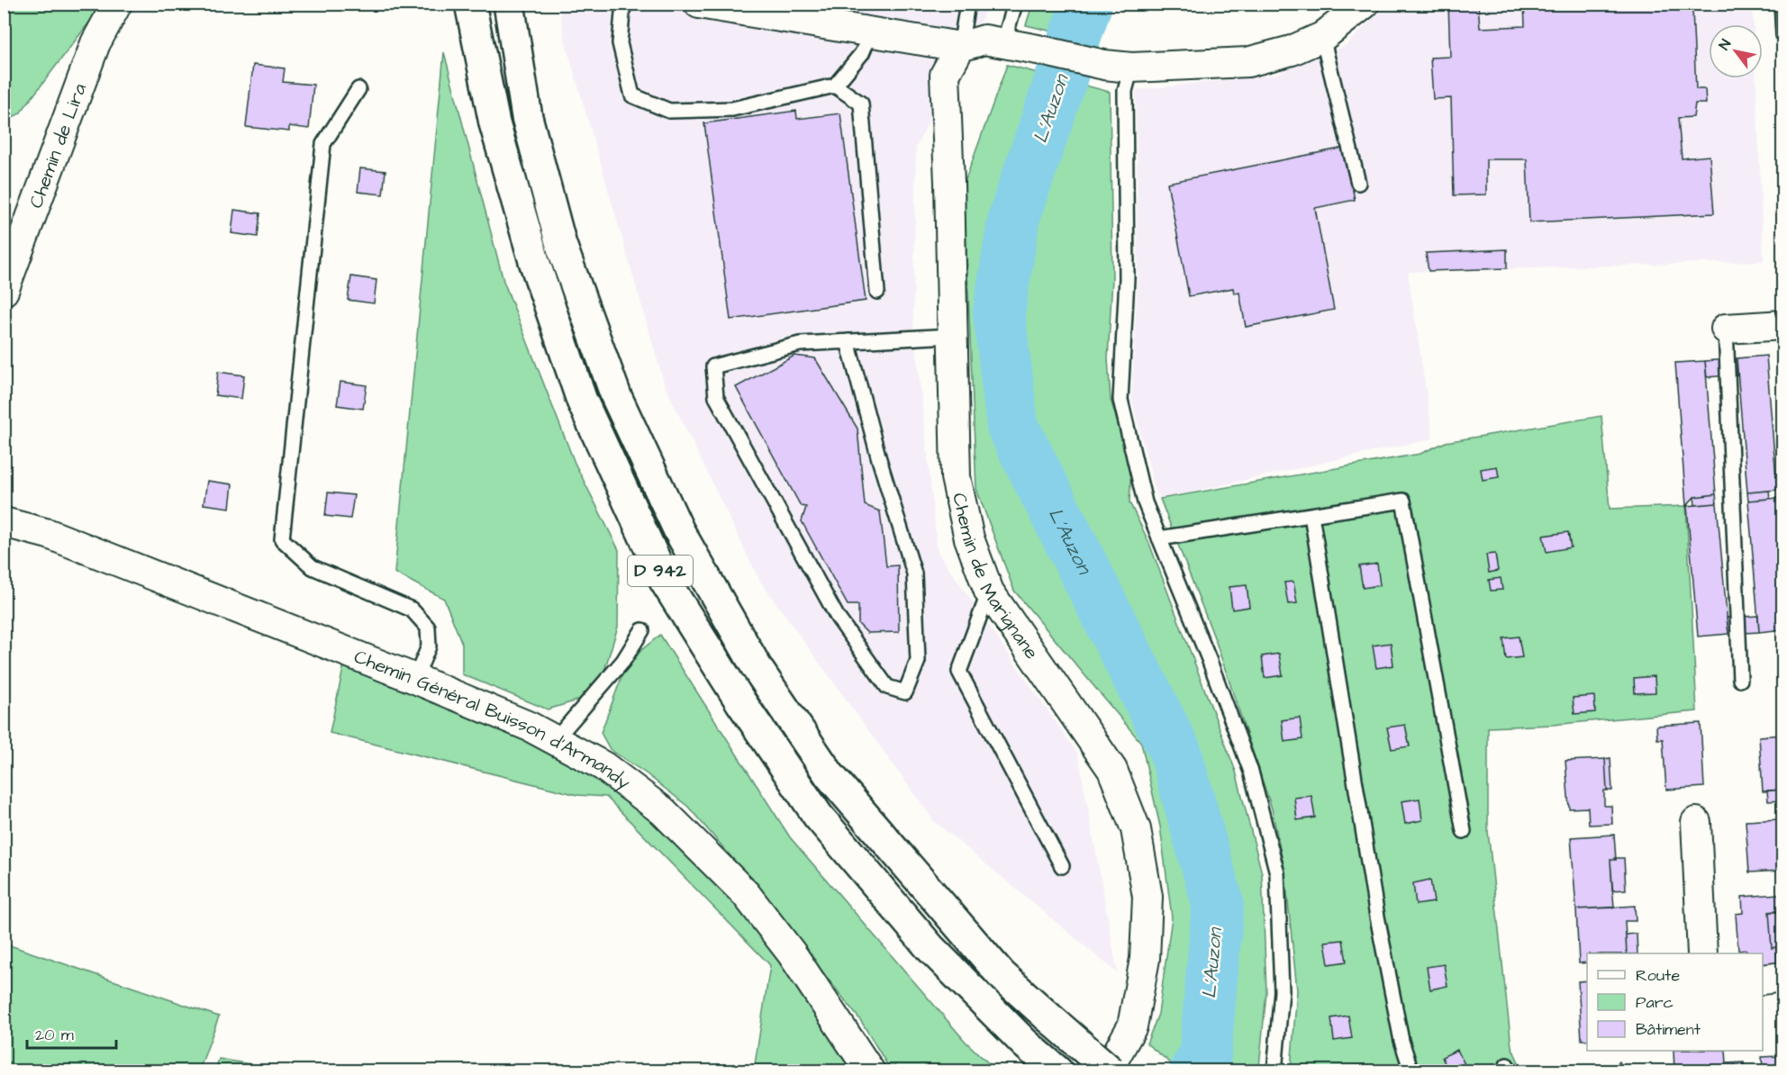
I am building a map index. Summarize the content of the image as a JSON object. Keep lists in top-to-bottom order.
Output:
{
  "streets": {
    "main road": ["D 942"],
    "street": ["Chemin de Lira", "Chemin de Marignane", "Chemin Général Buisson d'Armandy"]
  },
  "crossings": [
    ["D 942", "Chemin de Marignane"]
  ],
  "water": ["L'Auzon"],
  "legend": ["Route", "Parc", "Bâtiment"],
  "scale_bar": "20 m",
  "north": "top left"
}
